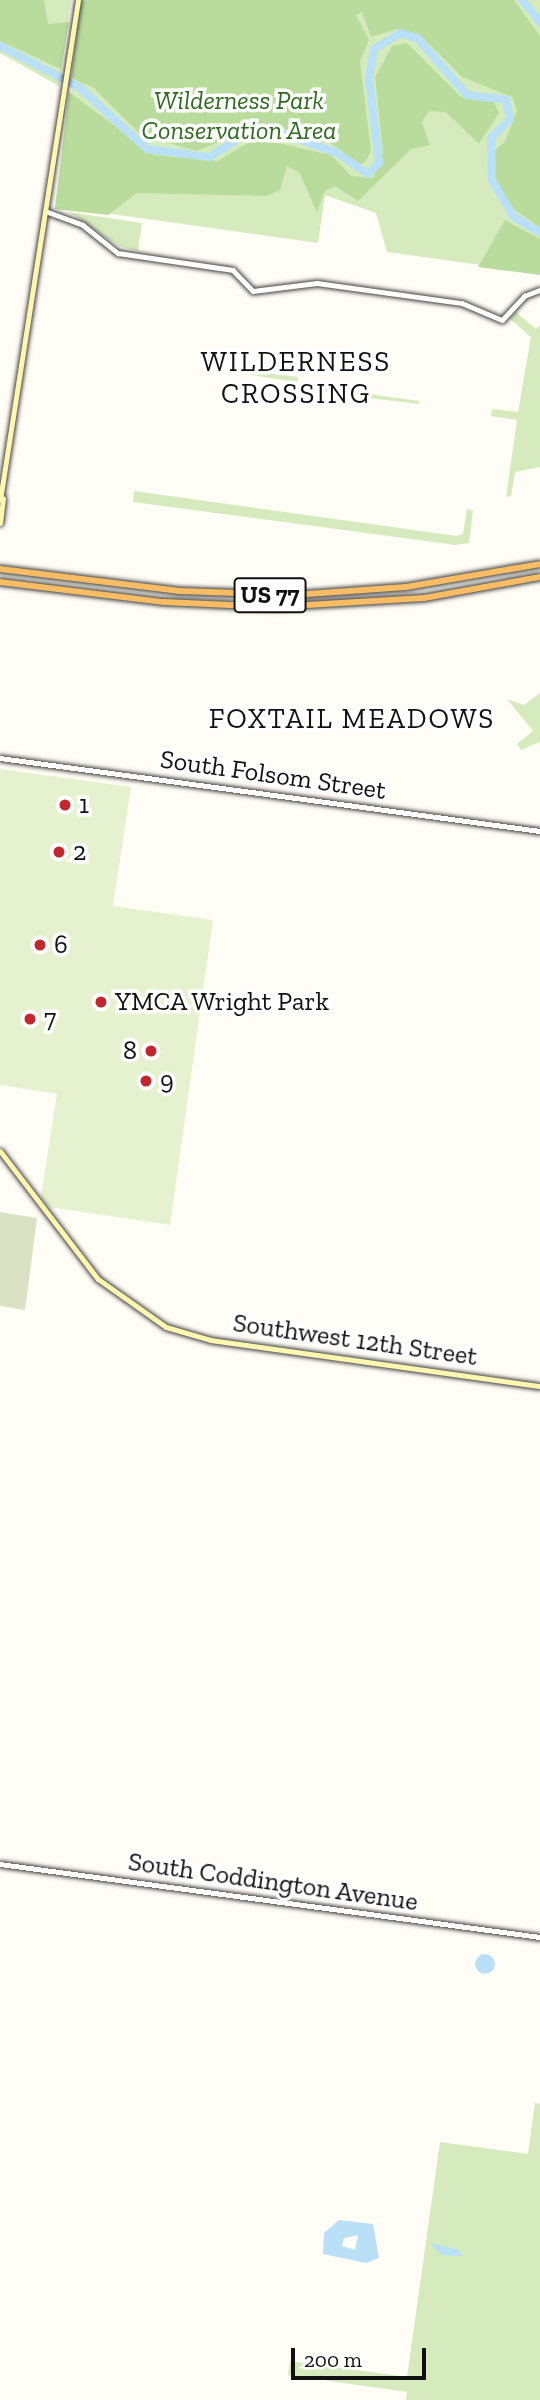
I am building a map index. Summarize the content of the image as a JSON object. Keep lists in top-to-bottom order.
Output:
{
  "streets": {
    "highway": ["US 77"],
    "main road": ["Southwest 12th Street"],
    "street": ["South Folsom Street", "South Coddington Avenue"]
  },
  "districts": ["WILDERNESS CROSSING", "FOXTAIL MEADOWS"],
  "parks": ["Wilderness Park Conservation Area"],
  "places": [
    "1",
    "2",
    "6",
    "YMCA Wright Park",
    "7",
    "8",
    "9"
  ],
  "scale_bar": "200 m"
}
